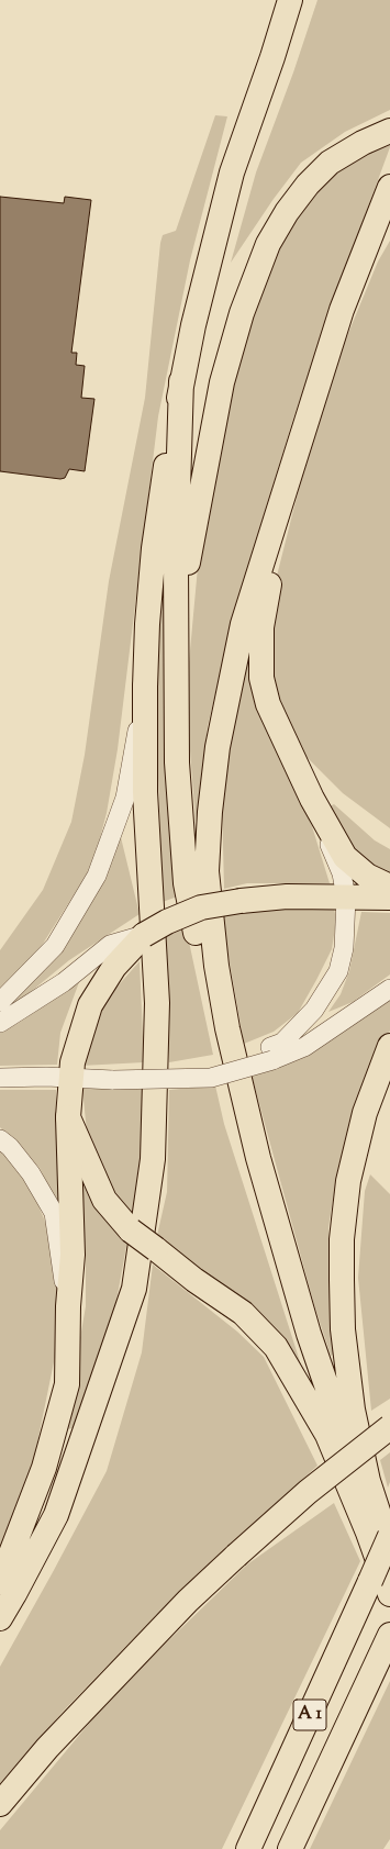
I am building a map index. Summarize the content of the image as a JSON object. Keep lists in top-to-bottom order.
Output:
{
  "streets": {
    "main road": ["A 1"]
  }
}
